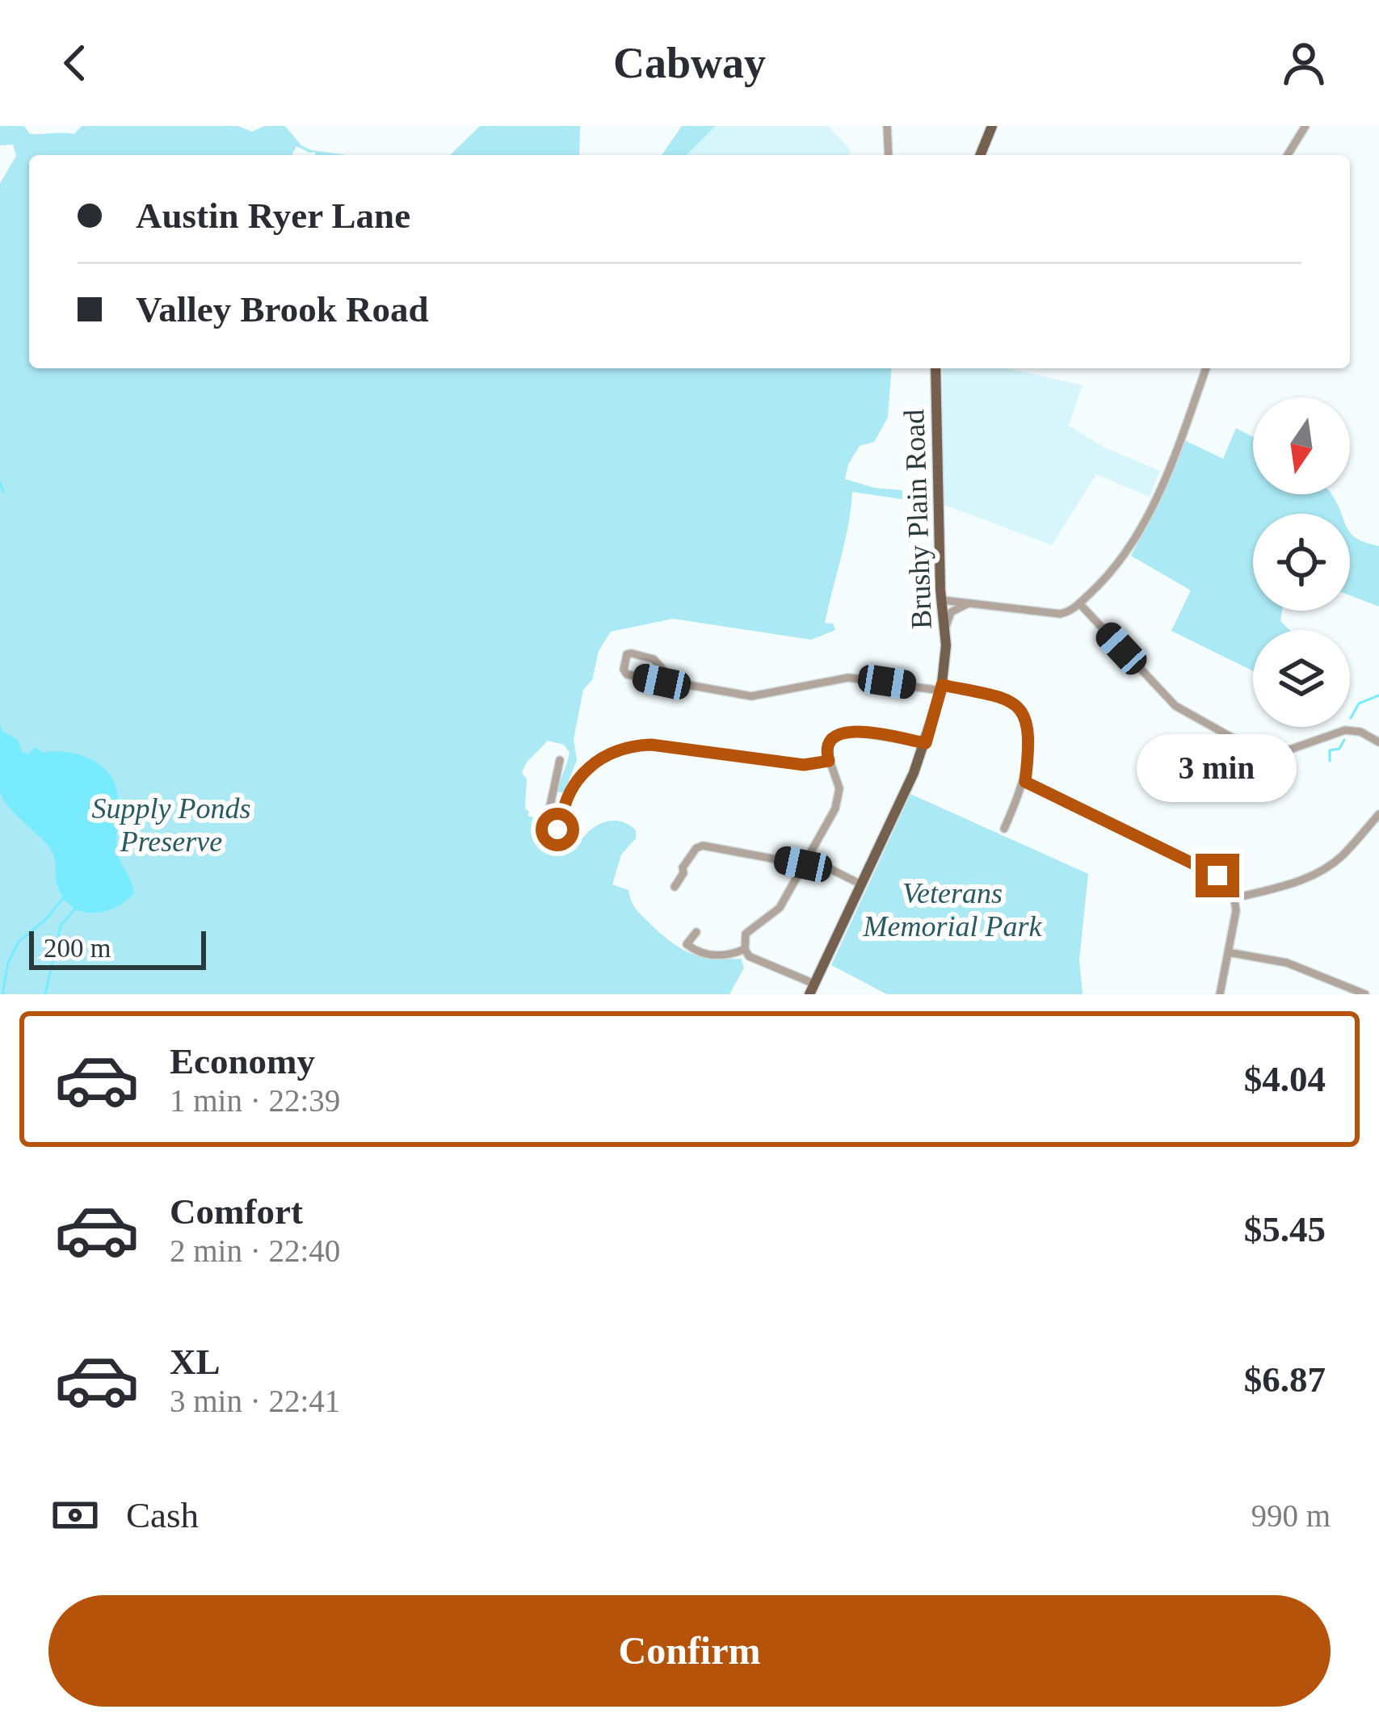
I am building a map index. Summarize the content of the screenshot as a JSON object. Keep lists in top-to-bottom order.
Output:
{
  "streets": {
    "main road": ["Brushy Plain Road"]
  },
  "parks": ["Supply Ponds Preserve", "Veterans Memorial Park"],
  "scale_bar": "200 m",
  "north": "bottom",
  "page": {
    "header": "Cabway",
    "banner": ["Austin Ryer Lane", "Valley Brook Road"],
    "bubble": "3 min",
    "scale": "200 m",
    "list": [
      {
        "name": "Economy",
        "note": "1 min · 22:39",
        "value": "$4.04"
      },
      {
        "name": "Comfort",
        "note": "2 min · 22:40",
        "value": "$5.45"
      },
      {
        "name": "XL",
        "note": "3 min · 22:41",
        "value": "$6.87"
      }
    ],
    "pay": ["Cash", "990 m"],
    "buttons": "Confirm"
  }
}
